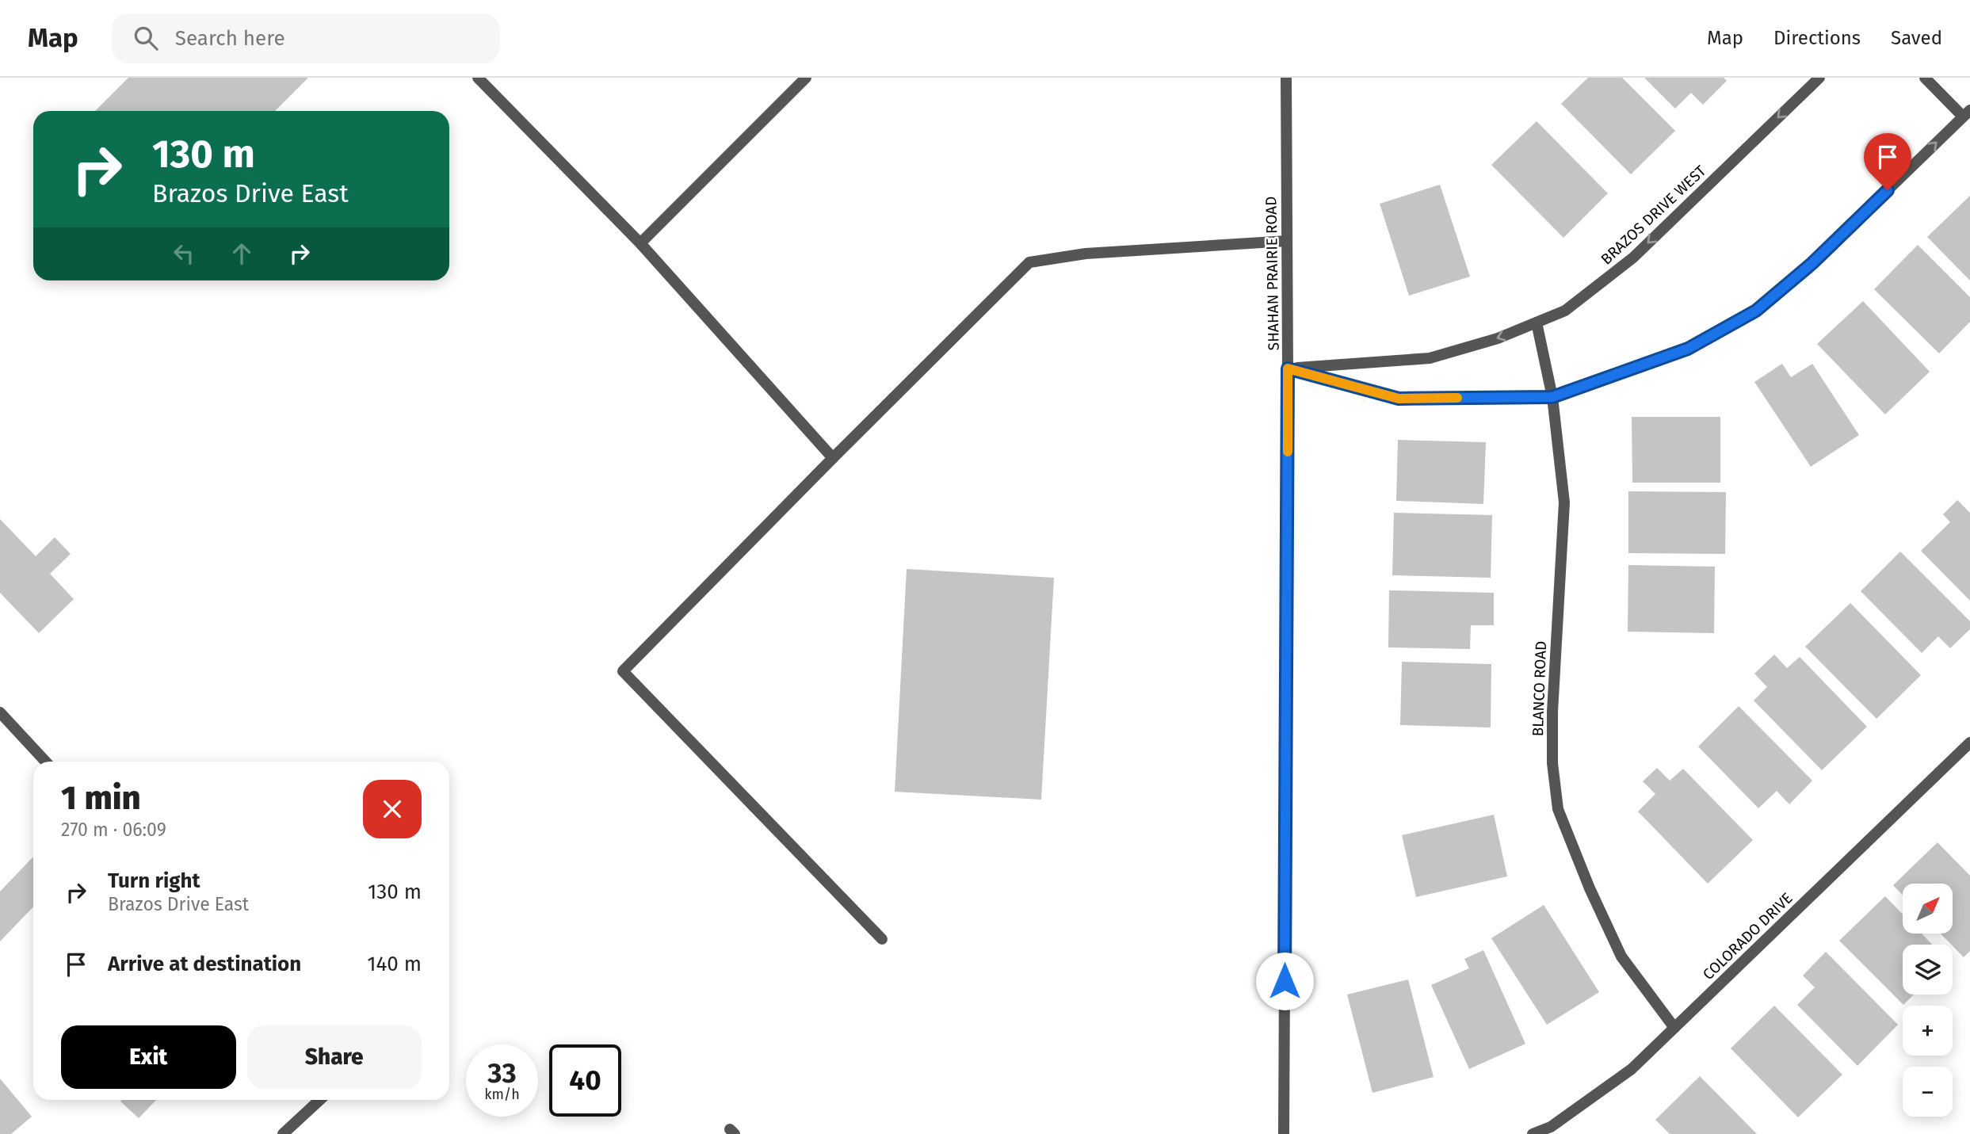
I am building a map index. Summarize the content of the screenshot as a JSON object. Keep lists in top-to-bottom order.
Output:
{
  "streets": {
    "street": [
      "BRAZOS DRIVE WEST",
      "SHAHAN PRAIRIE ROAD",
      "BLANCO ROAD",
      "COLORADO DRIVE"
    ]
  },
  "crossings": [
    ["BRAZOS DRIVE WEST", "SHAHAN PRAIRIE ROAD"],
    ["BRAZOS DRIVE WEST", "BLANCO ROAD"],
    ["BLANCO ROAD", "COLORADO DRIVE"]
  ],
  "one_way": ["BRAZOS DRIVE WEST"],
  "north": "top right",
  "page": {
    "header": "Map",
    "search": "Search here",
    "nav": ["Map", "Directions", "Saved"],
    "turn": ["130 m", "Brazos Drive East"],
    "heading": ["1 min", "270 m · 06:09"],
    "list": [
      {
        "name": "Turn right",
        "note": "Brazos Drive East",
        "value": "130 m"
      },
      {
        "name": "Arrive at destination",
        "value": "140 m"
      }
    ],
    "map_buttons": ["+", "−"],
    "buttons": ["Exit", "Share"],
    "speed": "33 km/h",
    "limit": "40"
  }
}
